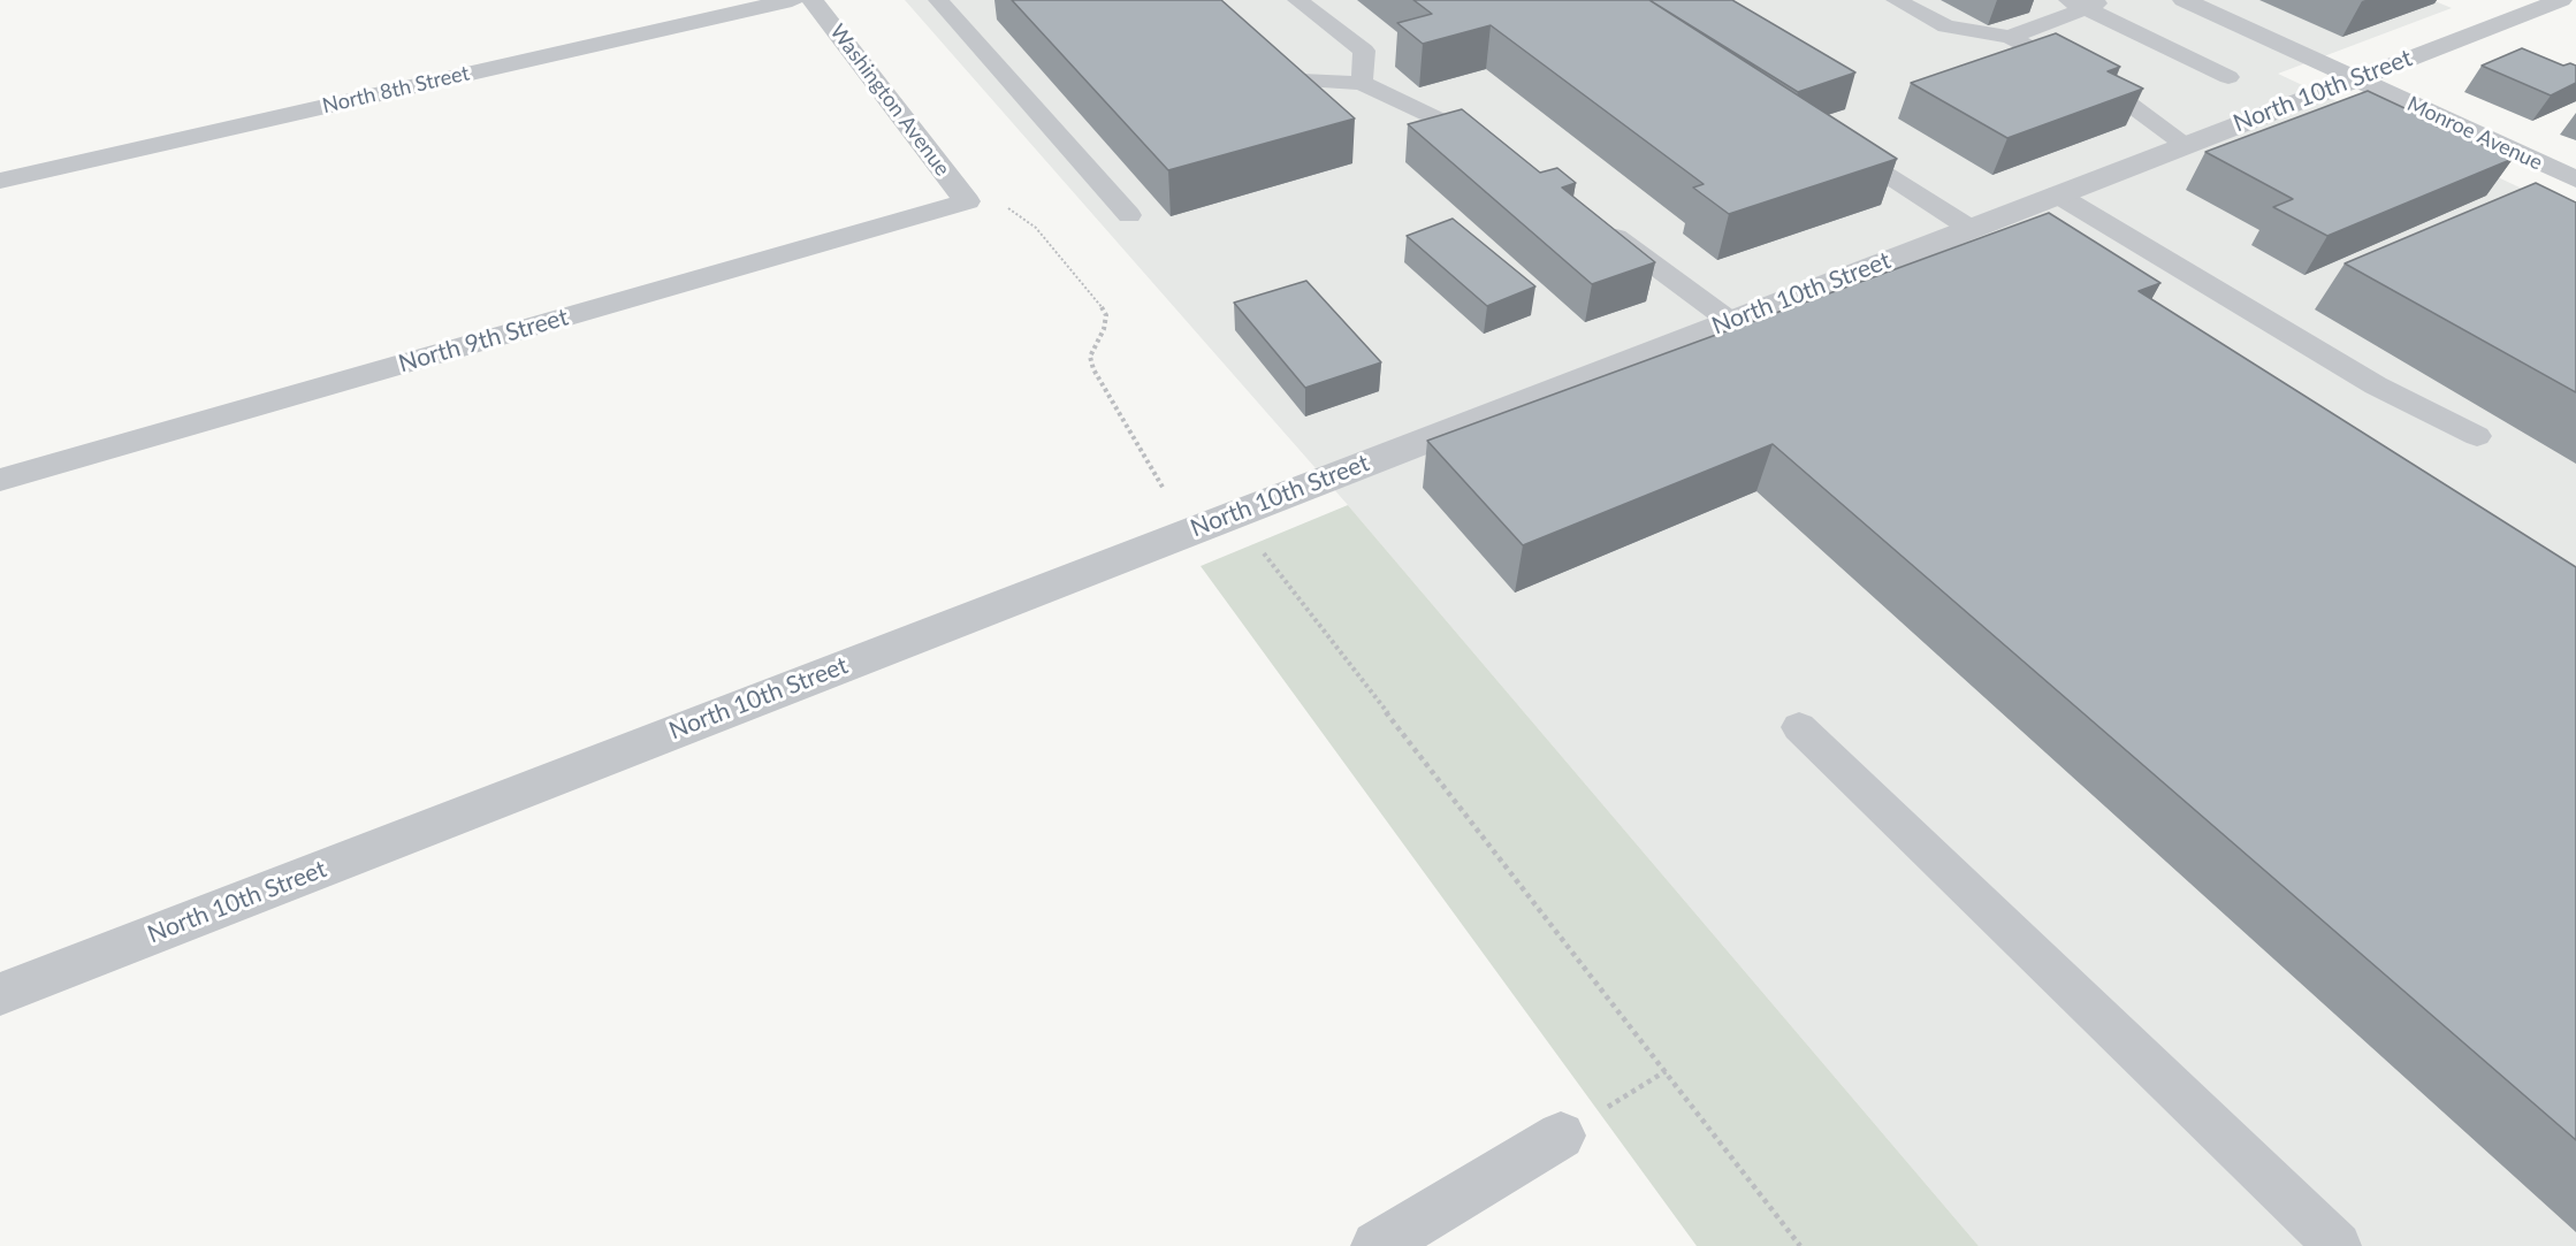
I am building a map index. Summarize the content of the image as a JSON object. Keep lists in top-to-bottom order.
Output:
{
  "streets": {
    "street": [
      "North 8th Street",
      "North 10th Street",
      "Washington Avenue",
      "Monroe Avenue",
      "North 9th Street"
    ]
  },
  "crossings": [
    ["North 10th Street", "Monroe Avenue"],
    ["Washington Avenue", "North 9th Street"]
  ]
}
